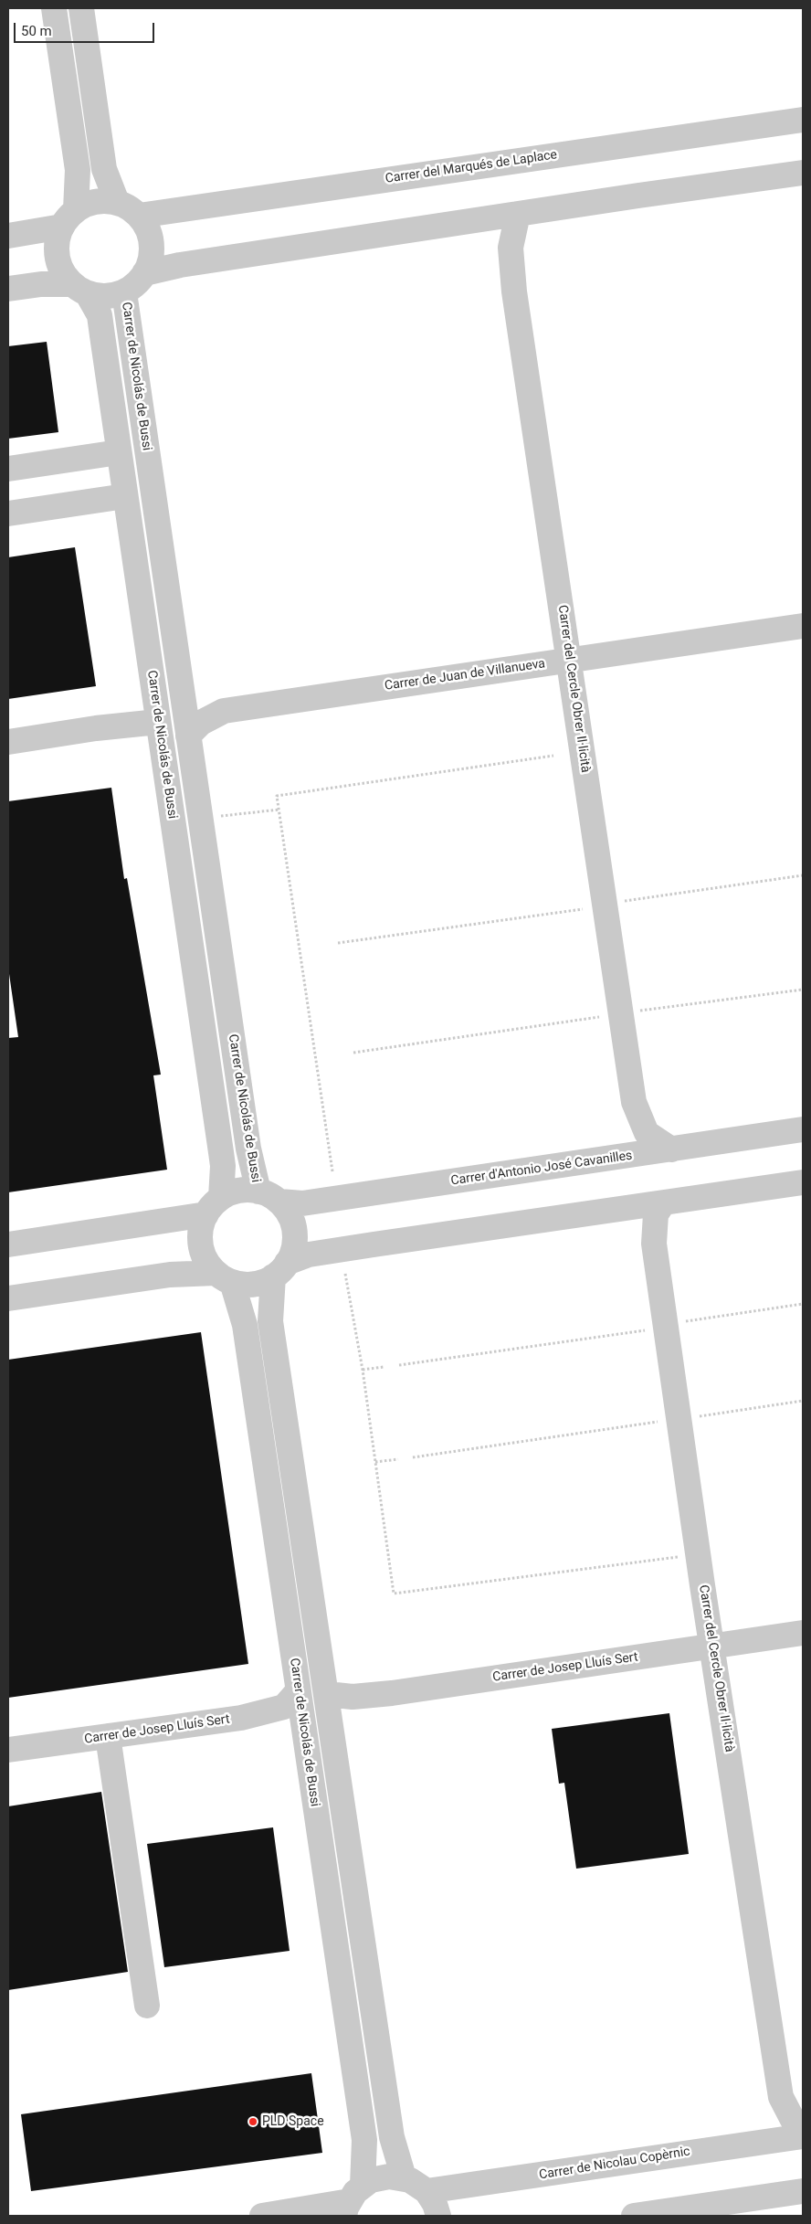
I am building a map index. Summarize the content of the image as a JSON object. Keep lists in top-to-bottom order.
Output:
{
  "streets": {
    "street": [
      "Carrer del Marqués de Laplace",
      "Carrer de Nicolás de Bussi",
      "Carrer de Juan de Villanueva",
      "Carrer del Cercle Obrer Il·licità",
      "Carrer d'Antonio José Cavanilles",
      "Carrer de Josep Lluís Sert",
      "Carrer de Nicolau Copèrnic"
    ]
  },
  "crossings": [
    ["Carrer del Marqués de Laplace", "Carrer de Nicolás de Bussi"],
    ["Carrer de Nicolás de Bussi", "Carrer de Juan de Villanueva"],
    ["Carrer de Nicolás de Bussi", "Carrer d'Antonio José Cavanilles"],
    ["Carrer de Nicolás de Bussi", "Carrer de Josep Lluís Sert"],
    ["Carrer de Juan de Villanueva", "Carrer del Cercle Obrer Il·licità"],
    ["Carrer del Cercle Obrer Il·licità", "Carrer d'Antonio José Cavanilles"],
    ["Carrer del Cercle Obrer Il·licità", "Carrer de Josep Lluís Sert"]
  ],
  "places": ["PLD Space"],
  "scale_bar": "50 m"
}
